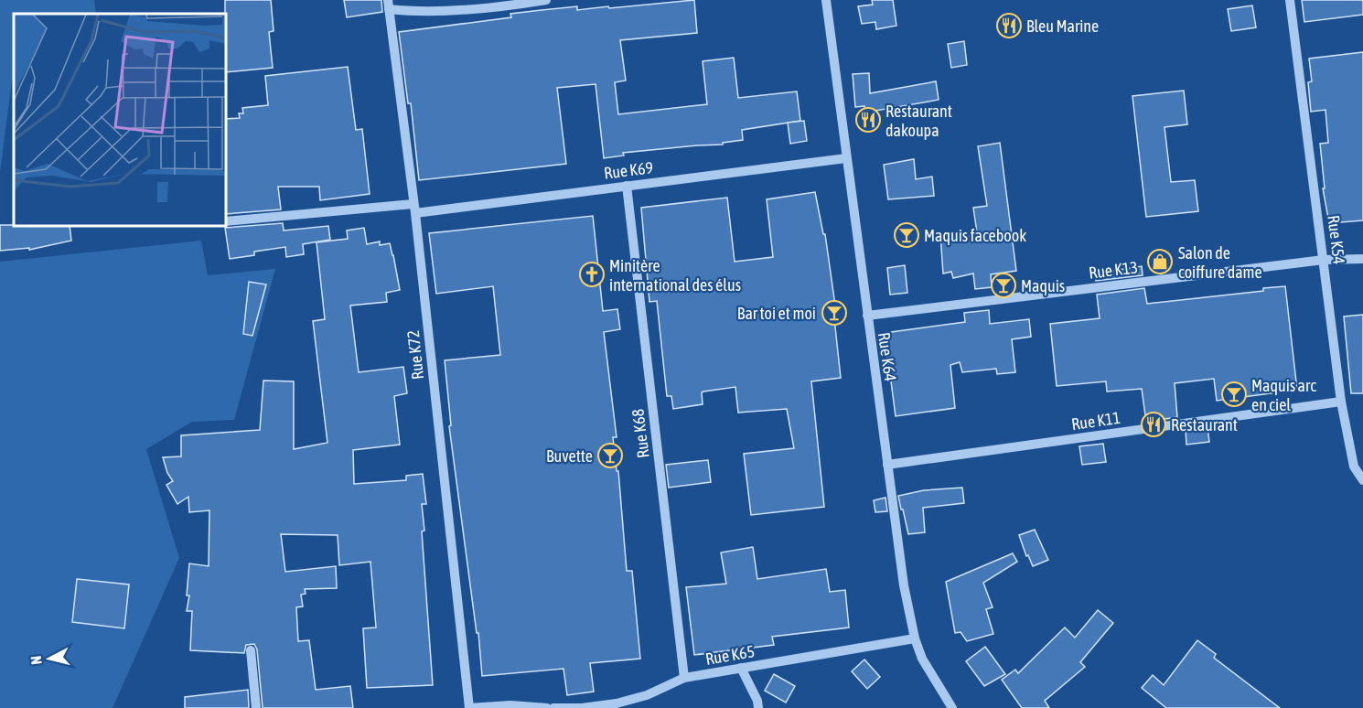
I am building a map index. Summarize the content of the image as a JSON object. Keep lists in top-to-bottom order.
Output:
{
  "streets": {
    "street": [
      "Rue K69",
      "Rue K54",
      "Rue K13",
      "Rue K72",
      "Rue K64",
      "Rue K11",
      "Rue K68",
      "Rue K65"
    ]
  },
  "crossings": [
    ["Rue K69", "Rue K72"],
    ["Rue K69", "Rue K64"],
    ["Rue K69", "Rue K68"],
    ["Rue K54", "Rue K13"],
    ["Rue K54", "Rue K11"],
    ["Rue K13", "Rue K64"],
    ["Rue K64", "Rue K11"],
    ["Rue K64", "Rue K65"],
    ["Rue K68", "Rue K65"]
  ],
  "places": {
    "restaurant": ["Bleu Marine", "Restaurant dakoupa", "Restaurant"],
    "bar": [
      "Maquis facebook",
      "Maquis",
      "Bar toi et moi",
      "Maquis arc en ciel",
      "Buvette"
    ],
    "shop": ["Salon de coiffure dame"],
    "church": ["Minitère international des élus"]
  },
  "north": "left"
}
